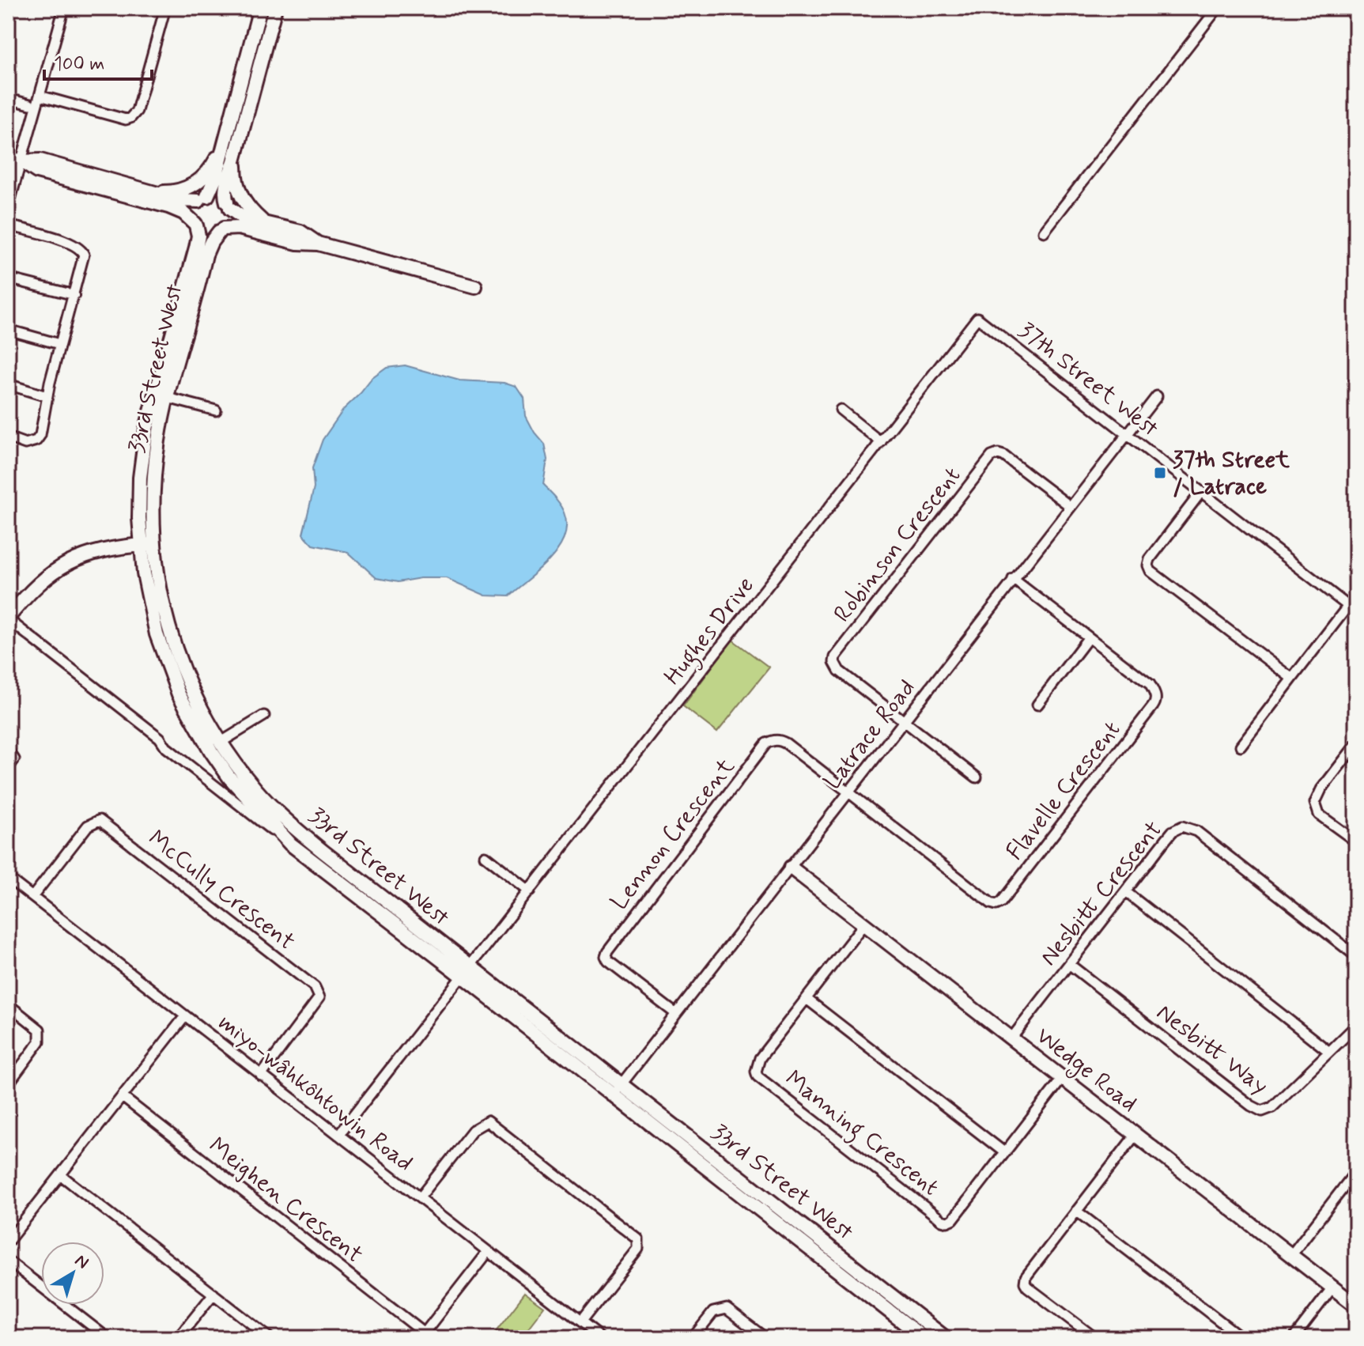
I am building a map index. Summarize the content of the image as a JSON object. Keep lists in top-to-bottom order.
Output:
{
  "streets": {
    "main road": ["33rd Street West", "Wedge Road"],
    "street": [
      "37th Street West",
      "Robinson Crescent",
      "Hughes Drive",
      "Latrace Road",
      "Flavelle Crescent",
      "Lennon Crescent",
      "McCully Crescent",
      "Nesbitt Crescent",
      "Nesbitt Way",
      "miyo-wâhkôhtowin Road",
      "Manning Crescent",
      "Meighen Crescent"
    ]
  },
  "crossings": [
    ["33rd Street West", "Hughes Drive"],
    ["33rd Street West", "Latrace Road"],
    ["37th Street West", "Hughes Drive"],
    ["37th Street West", "Latrace Road"],
    ["Robinson Crescent", "Latrace Road"],
    ["Hughes Drive", "miyo-wâhkôhtowin Road"],
    ["Latrace Road", "Flavelle Crescent"],
    ["Latrace Road", "Lennon Crescent"],
    ["Latrace Road", "Wedge Road"],
    ["Flavelle Crescent", "Lennon Crescent"],
    ["McCully Crescent", "miyo-wâhkôhtowin Road"],
    ["Nesbitt Crescent", "Nesbitt Way"],
    ["Nesbitt Crescent", "Wedge Road"],
    ["Wedge Road", "Manning Crescent"],
    ["miyo-wâhkôhtowin Road", "Meighen Crescent"]
  ],
  "places": {
    "transit": ["37th Street / Latrace"]
  },
  "scale_bar": "100 m",
  "north": "top right"
}
